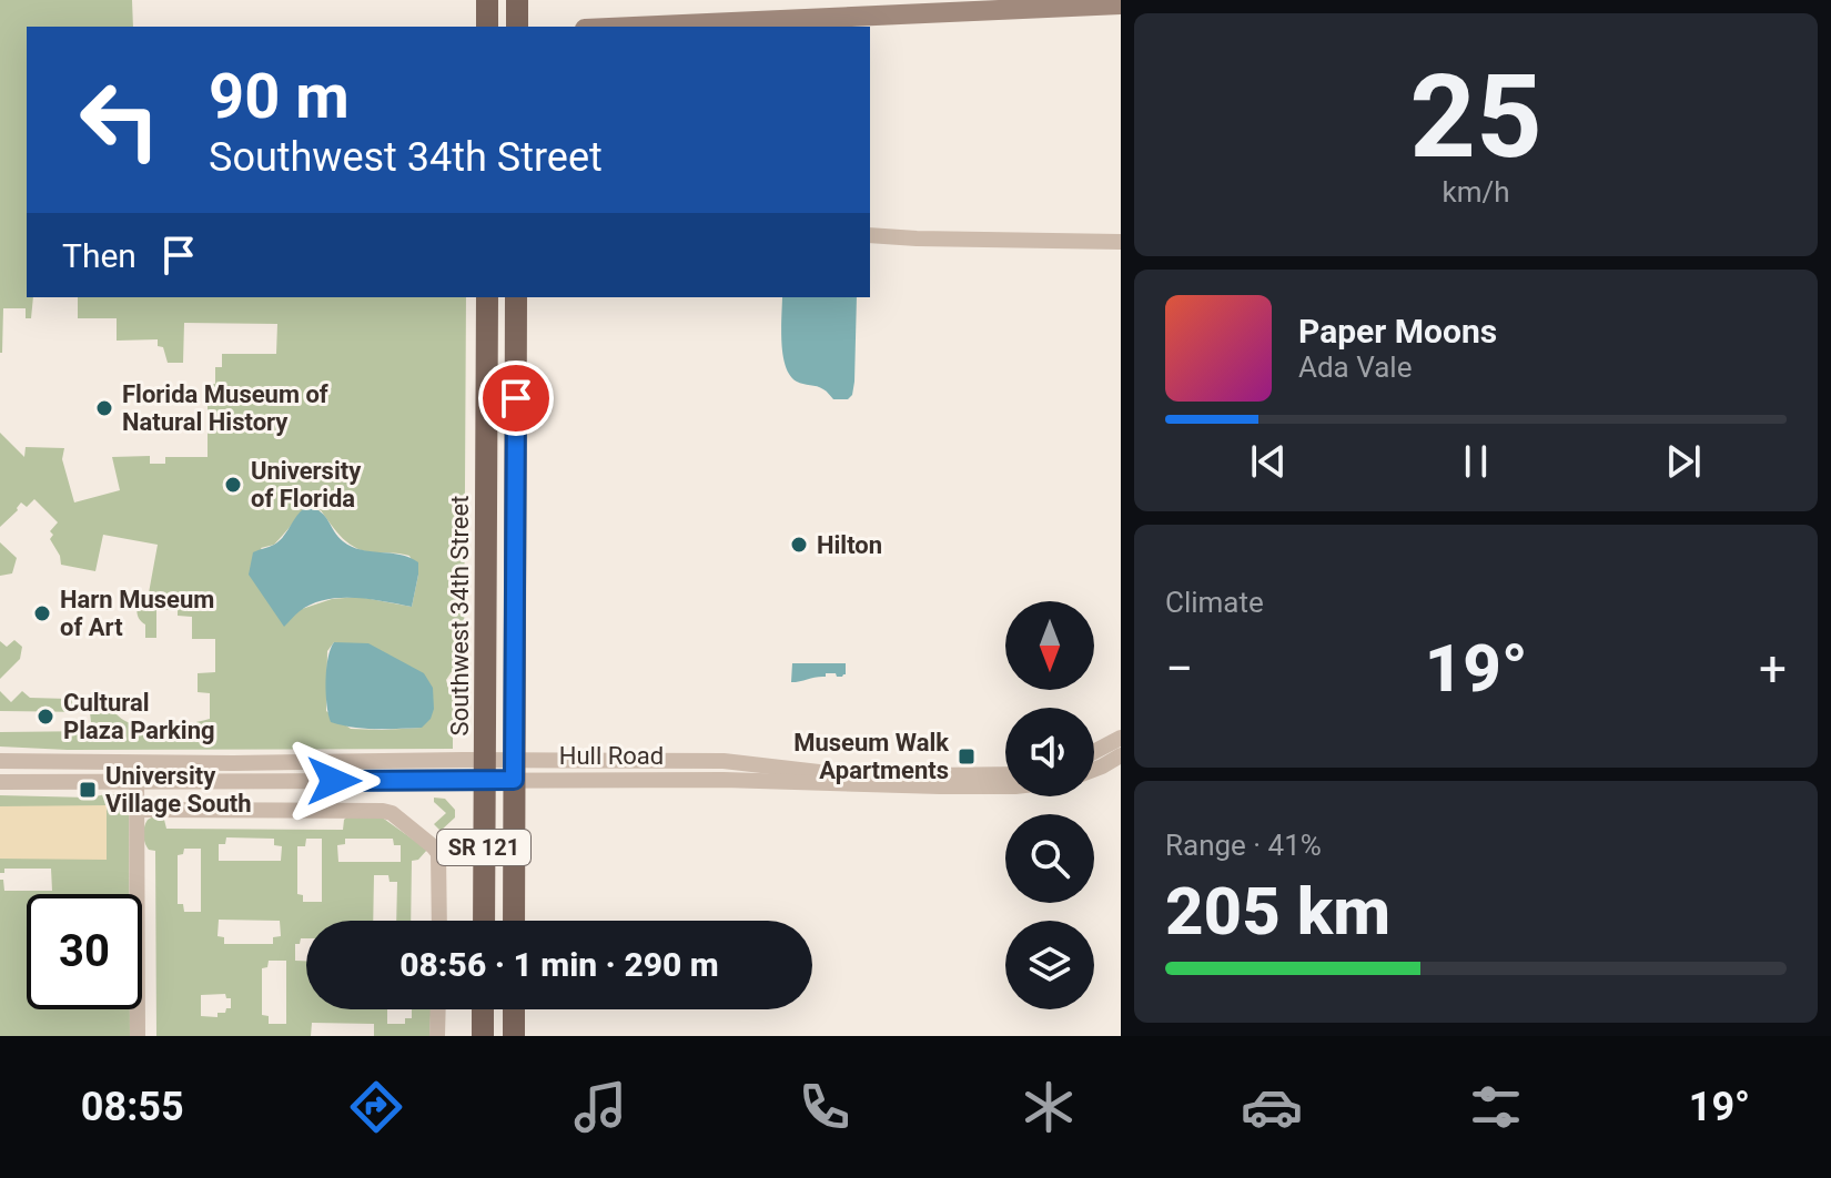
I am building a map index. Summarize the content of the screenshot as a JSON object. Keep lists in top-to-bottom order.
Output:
{
  "streets": {
    "main road": ["Southwest 34th Street", "SR 121"],
    "street": ["Hull Road"]
  },
  "crossings": [
    ["Southwest 34th Street", "Hull Road"],
    ["Hull Road", "SR 121"]
  ],
  "places": {
    "other": [
      "Florida Museum of Natural History",
      "University of Florida",
      "Hilton",
      "Harn Museum of Art",
      "Cultural Plaza Parking"
    ],
    "transit": ["Museum Walk Apartments", "University Village South"]
  },
  "north": "bottom",
  "page": {
    "tile": [
      ["25", "km/h"],
      "Climate",
      ["Range · 41%", "205 km"]
    ],
    "turn": ["90 m", "Southwest 34th Street"],
    "then": "Then",
    "song": ["Paper Moons", "Ada Vale"],
    "heat": ["−", "19°", "+"],
    "limit": "30",
    "trip": "08:56 · 1 min · 290 m",
    "tabs": ["08:55", "19°"]
  }
}
